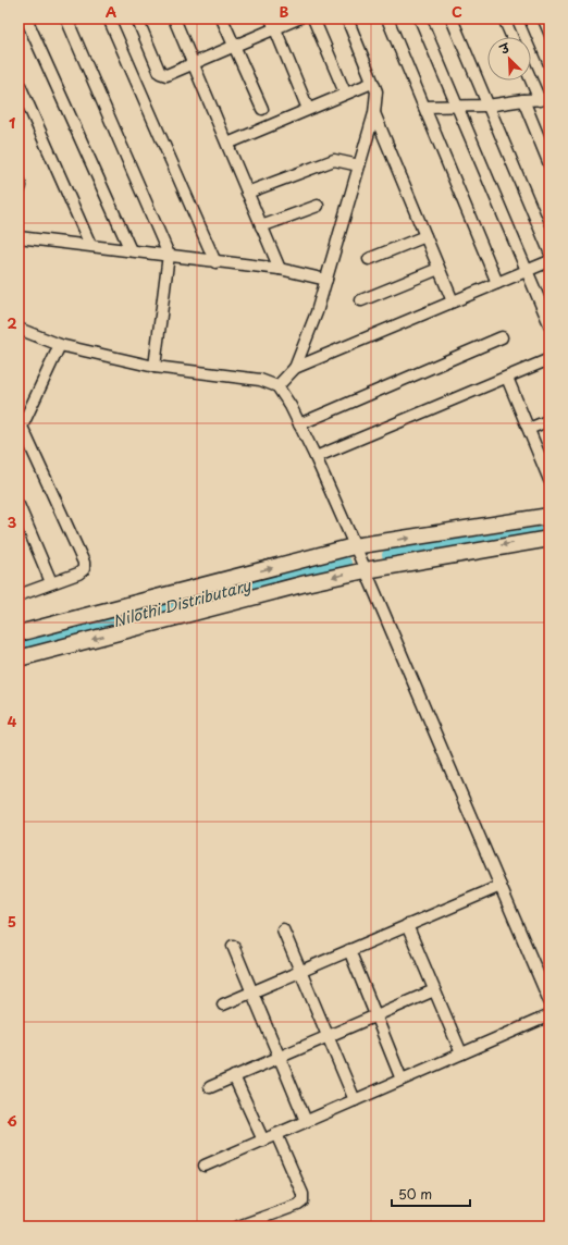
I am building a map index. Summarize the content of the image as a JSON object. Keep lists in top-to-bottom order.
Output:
{
  "water": ["Nilothi Distributary"],
  "scale_bar": "50 m",
  "north": "top left",
  "grid": {
    "columns": ["A", "B", "C"],
    "rows": [
      "1",
      "2",
      "3",
      "4",
      "5",
      "6"
    ]
  }
}
